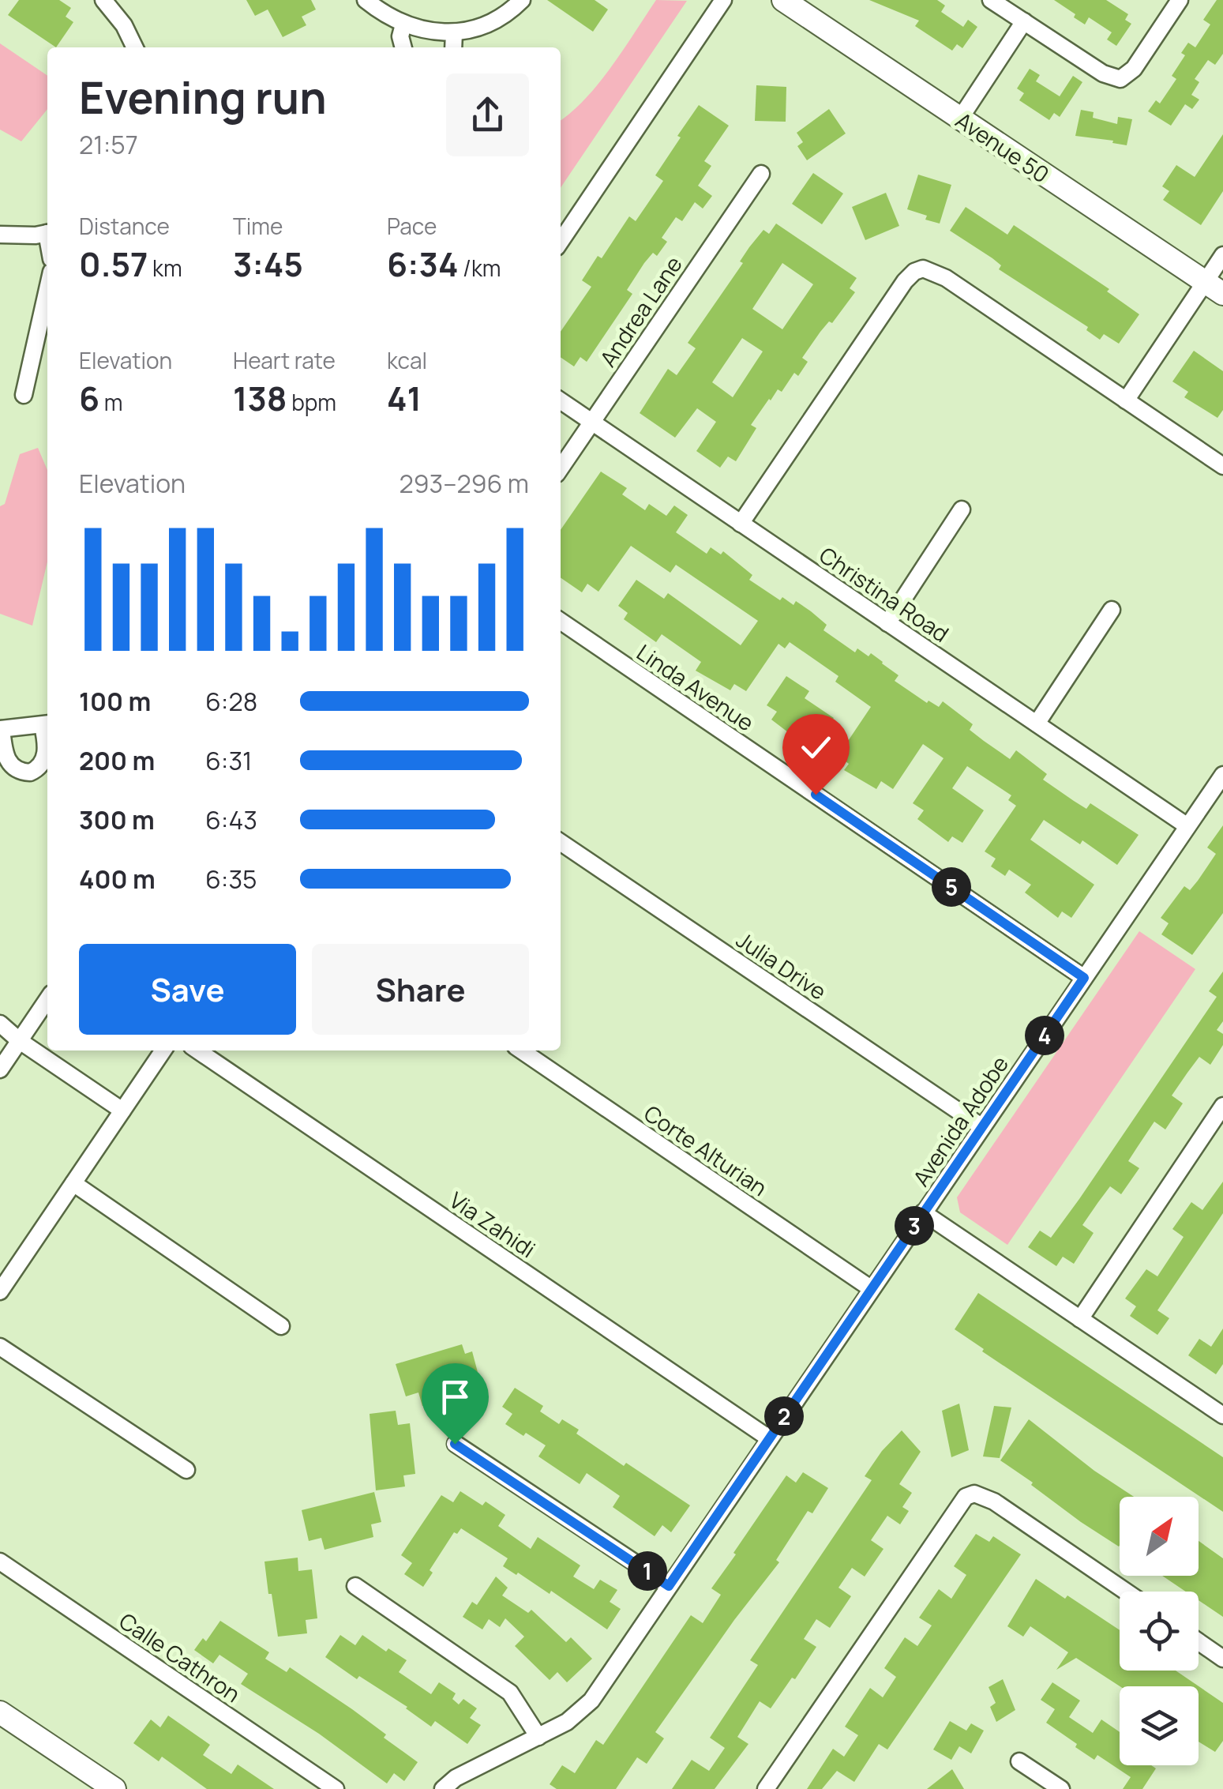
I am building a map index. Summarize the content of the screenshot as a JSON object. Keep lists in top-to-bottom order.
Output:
{
  "streets": {
    "main road": ["Avenue 50"],
    "street": [
      "Andrea Lane",
      "Christina Road",
      "Linda Avenue",
      "Julia Drive",
      "Avenida Adobe",
      "Corte Alturian",
      "Via Zahidi",
      "Calle Cathron"
    ]
  },
  "crossings": [
    ["Andrea Lane", "Christina Road"],
    ["Christina Road", "Avenida Adobe"],
    ["Linda Avenue", "Avenida Adobe"],
    ["Julia Drive", "Avenida Adobe"],
    ["Avenida Adobe", "Corte Alturian"],
    ["Avenida Adobe", "Via Zahidi"]
  ],
  "north": "top right",
  "page": {
    "heading": ["Evening run", "21:57"],
    "stats": [
      ["Distance", "0.57 km"],
      ["Time", "3:45"],
      ["Pace", "6:34 /km"],
      ["Elevation", "6 m"],
      ["Heart rate", "138 bpm"],
      ["kcal", "41"]
    ],
    "chart": ["Elevation", "293–296 m"],
    "list": [
      {
        "name": "100 m",
        "note": "6:28"
      },
      {
        "name": "200 m",
        "note": "6:31"
      },
      {
        "name": "300 m",
        "note": "6:43"
      },
      {
        "name": "400 m",
        "note": "6:35"
      }
    ],
    "pins": [
      "5",
      "4",
      "3",
      "2",
      "1"
    ],
    "buttons": ["Save", "Share"]
  }
}
